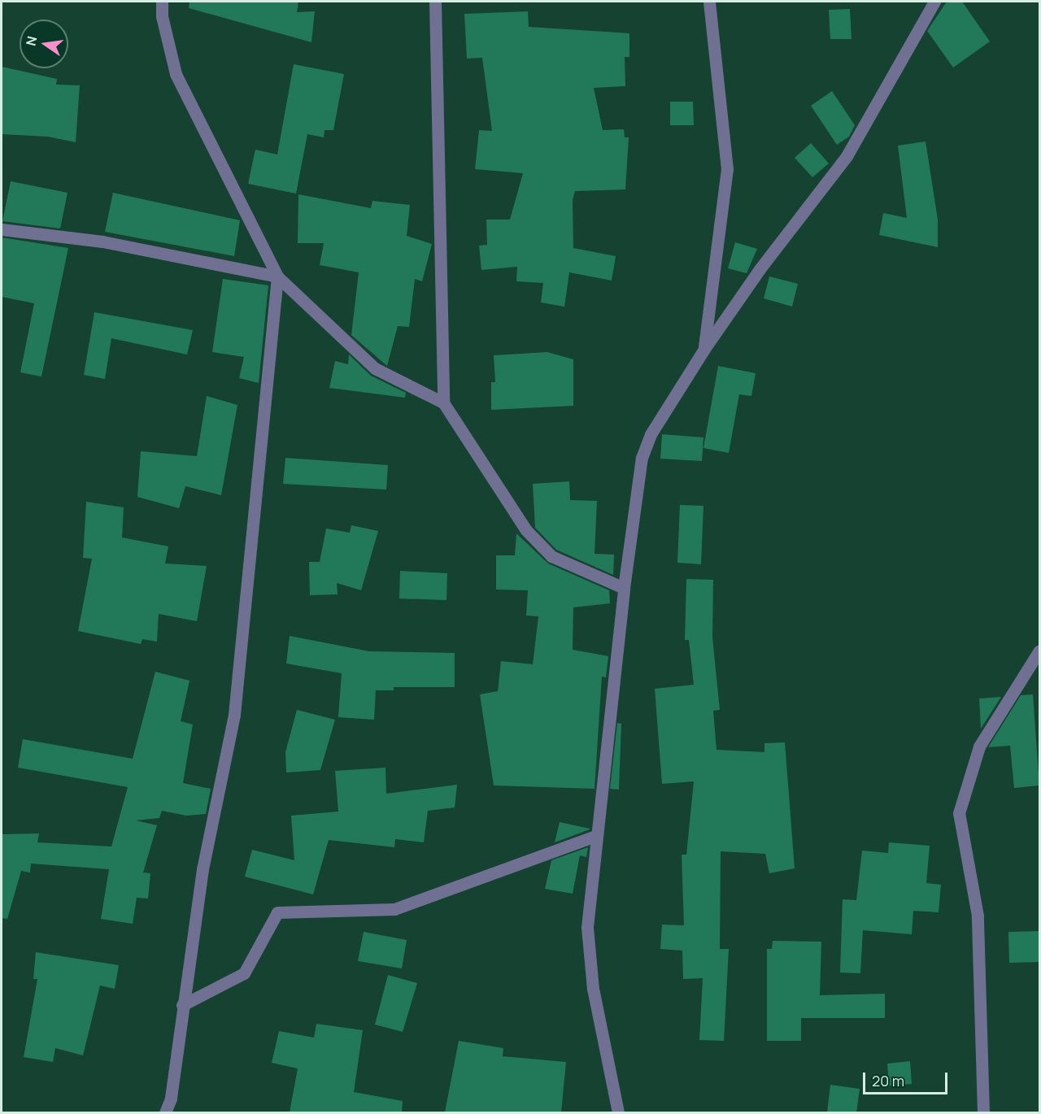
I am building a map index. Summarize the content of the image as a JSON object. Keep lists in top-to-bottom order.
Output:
{
  "scale_bar": "20 m",
  "north": "left"
}
